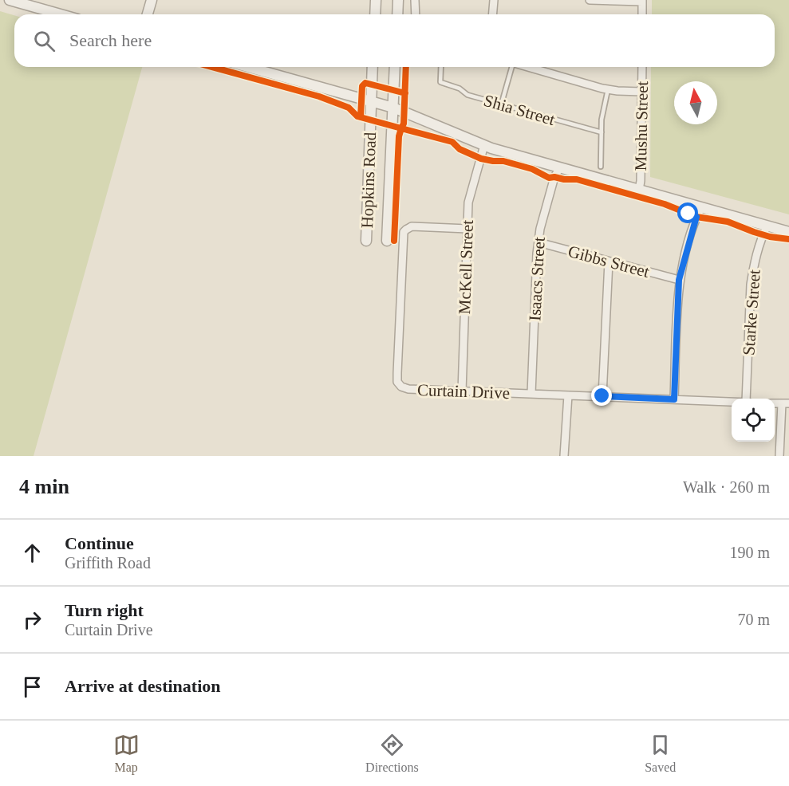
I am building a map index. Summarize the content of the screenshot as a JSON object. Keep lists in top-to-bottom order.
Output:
{
  "streets": {
    "street": [
      "Mushu Street",
      "Hopkins Road",
      "Gibbs Street",
      "McKell Street",
      "Isaacs Street",
      "Starke Street",
      "Curtain Drive"
    ],
    "lane": ["Shia Street"]
  },
  "crossings": [
    ["Gibbs Street", "Isaacs Street"],
    ["McKell Street", "Curtain Drive"],
    ["Isaacs Street", "Curtain Drive"]
  ],
  "north": "top",
  "page": {
    "search": "Search here",
    "heading": ["4 min", "Walk · 260 m"],
    "list": [
      ["Continue", "Griffith Road", "190 m"],
      ["Turn right", "Curtain Drive", "70 m"],
      "Arrive at destination"
    ],
    "nav": ["Map", "Directions", "Saved"]
  }
}
